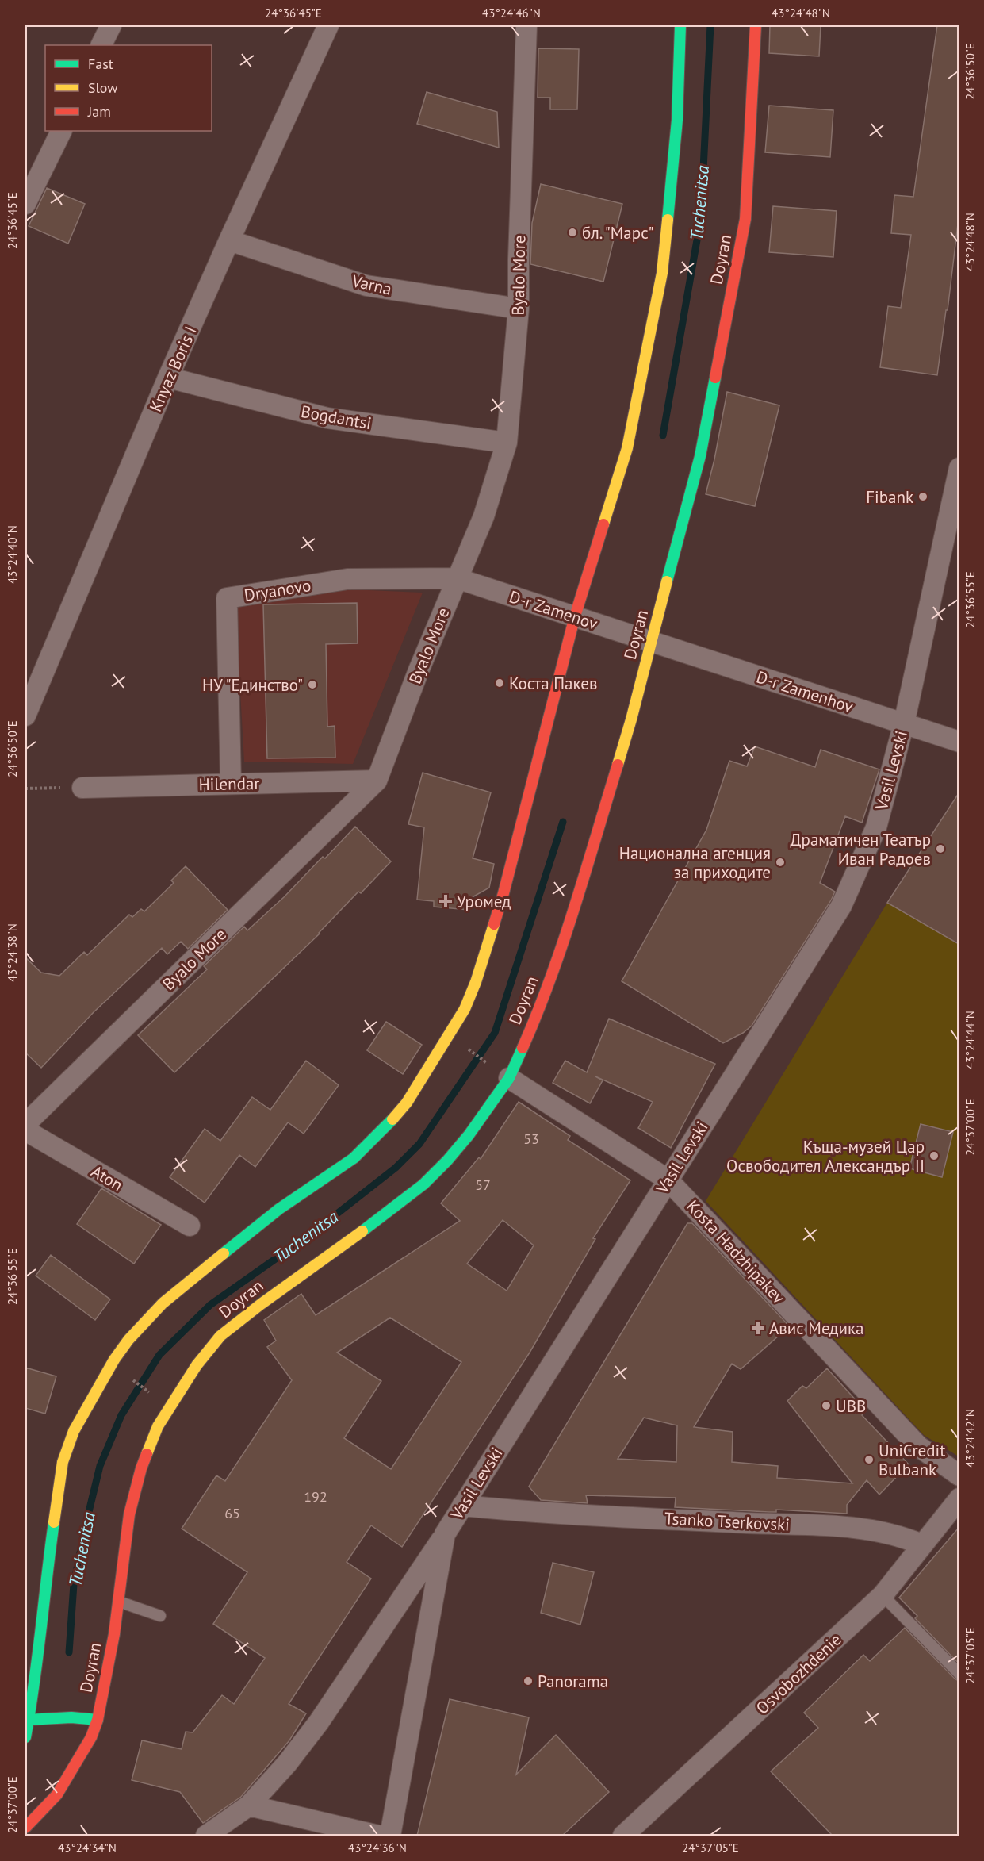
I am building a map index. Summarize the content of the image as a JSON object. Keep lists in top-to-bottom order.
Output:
{
  "streets": {
    "main road": ["Doyran"],
    "street": [
      "Byalo More",
      "Varna",
      "Knyaz Boris I",
      "Bogdantsi",
      "Dryanovo",
      "D-r Zamenov",
      "D-r Zamenhov",
      "Vasil Levski",
      "Hilendar",
      "Aton",
      "Kosta Hadzhipakev",
      "Tsanko Tserkovski",
      "Osvobozhdenie"
    ]
  },
  "crossings": [
    ["Doyran", "D-r Zamenov"],
    ["Doyran", "D-r Zamenhov"],
    ["Doyran", "Kosta Hadzhipakev"],
    ["Byalo More", "Varna"],
    ["Byalo More", "Bogdantsi"],
    ["Byalo More", "Dryanovo"],
    ["Byalo More", "D-r Zamenov"],
    ["Byalo More", "Hilendar"],
    ["Varna", "Knyaz Boris I"],
    ["Knyaz Boris I", "Bogdantsi"],
    ["Dryanovo", "D-r Zamenov"],
    ["Dryanovo", "Hilendar"],
    ["D-r Zamenov", "D-r Zamenhov"],
    ["D-r Zamenhov", "Vasil Levski"],
    ["Vasil Levski", "Kosta Hadzhipakev"],
    ["Vasil Levski", "Tsanko Tserkovski"],
    ["Tsanko Tserkovski", "Osvobozhdenie"]
  ],
  "water": ["Tuchenitsa"],
  "places": {
    "other": [
      "бл. \"Марс\"",
      "Fibank",
      "Коста Пакев",
      "НУ \"Единство\"",
      "Драматичен Театър Иван Радоев",
      "Национална агенция за приходите",
      "Къща-музей Цар Освободител Александър II",
      "UBB",
      "UniCredit Bulbank",
      "Panorama"
    ],
    "health": ["Уромед", "Авис Медика"]
  },
  "house_numbers": [
    "53",
    "57",
    "192",
    "65"
  ],
  "legend": ["Fast", "Slow", "Jam"],
  "coordinates": [
    "24°36'45\"E",
    "43°24'46\"N",
    "43°24'48\"N",
    "24°36'50\"E",
    "43°24'40\"N",
    "24°36'55\"E",
    "43°24'38\"N",
    "43°24'44\"N",
    "24°37'00\"E",
    "43°24'42\"N",
    "24°37'05\"E",
    "43°24'34\"N",
    "43°24'36\"N"
  ]
}
